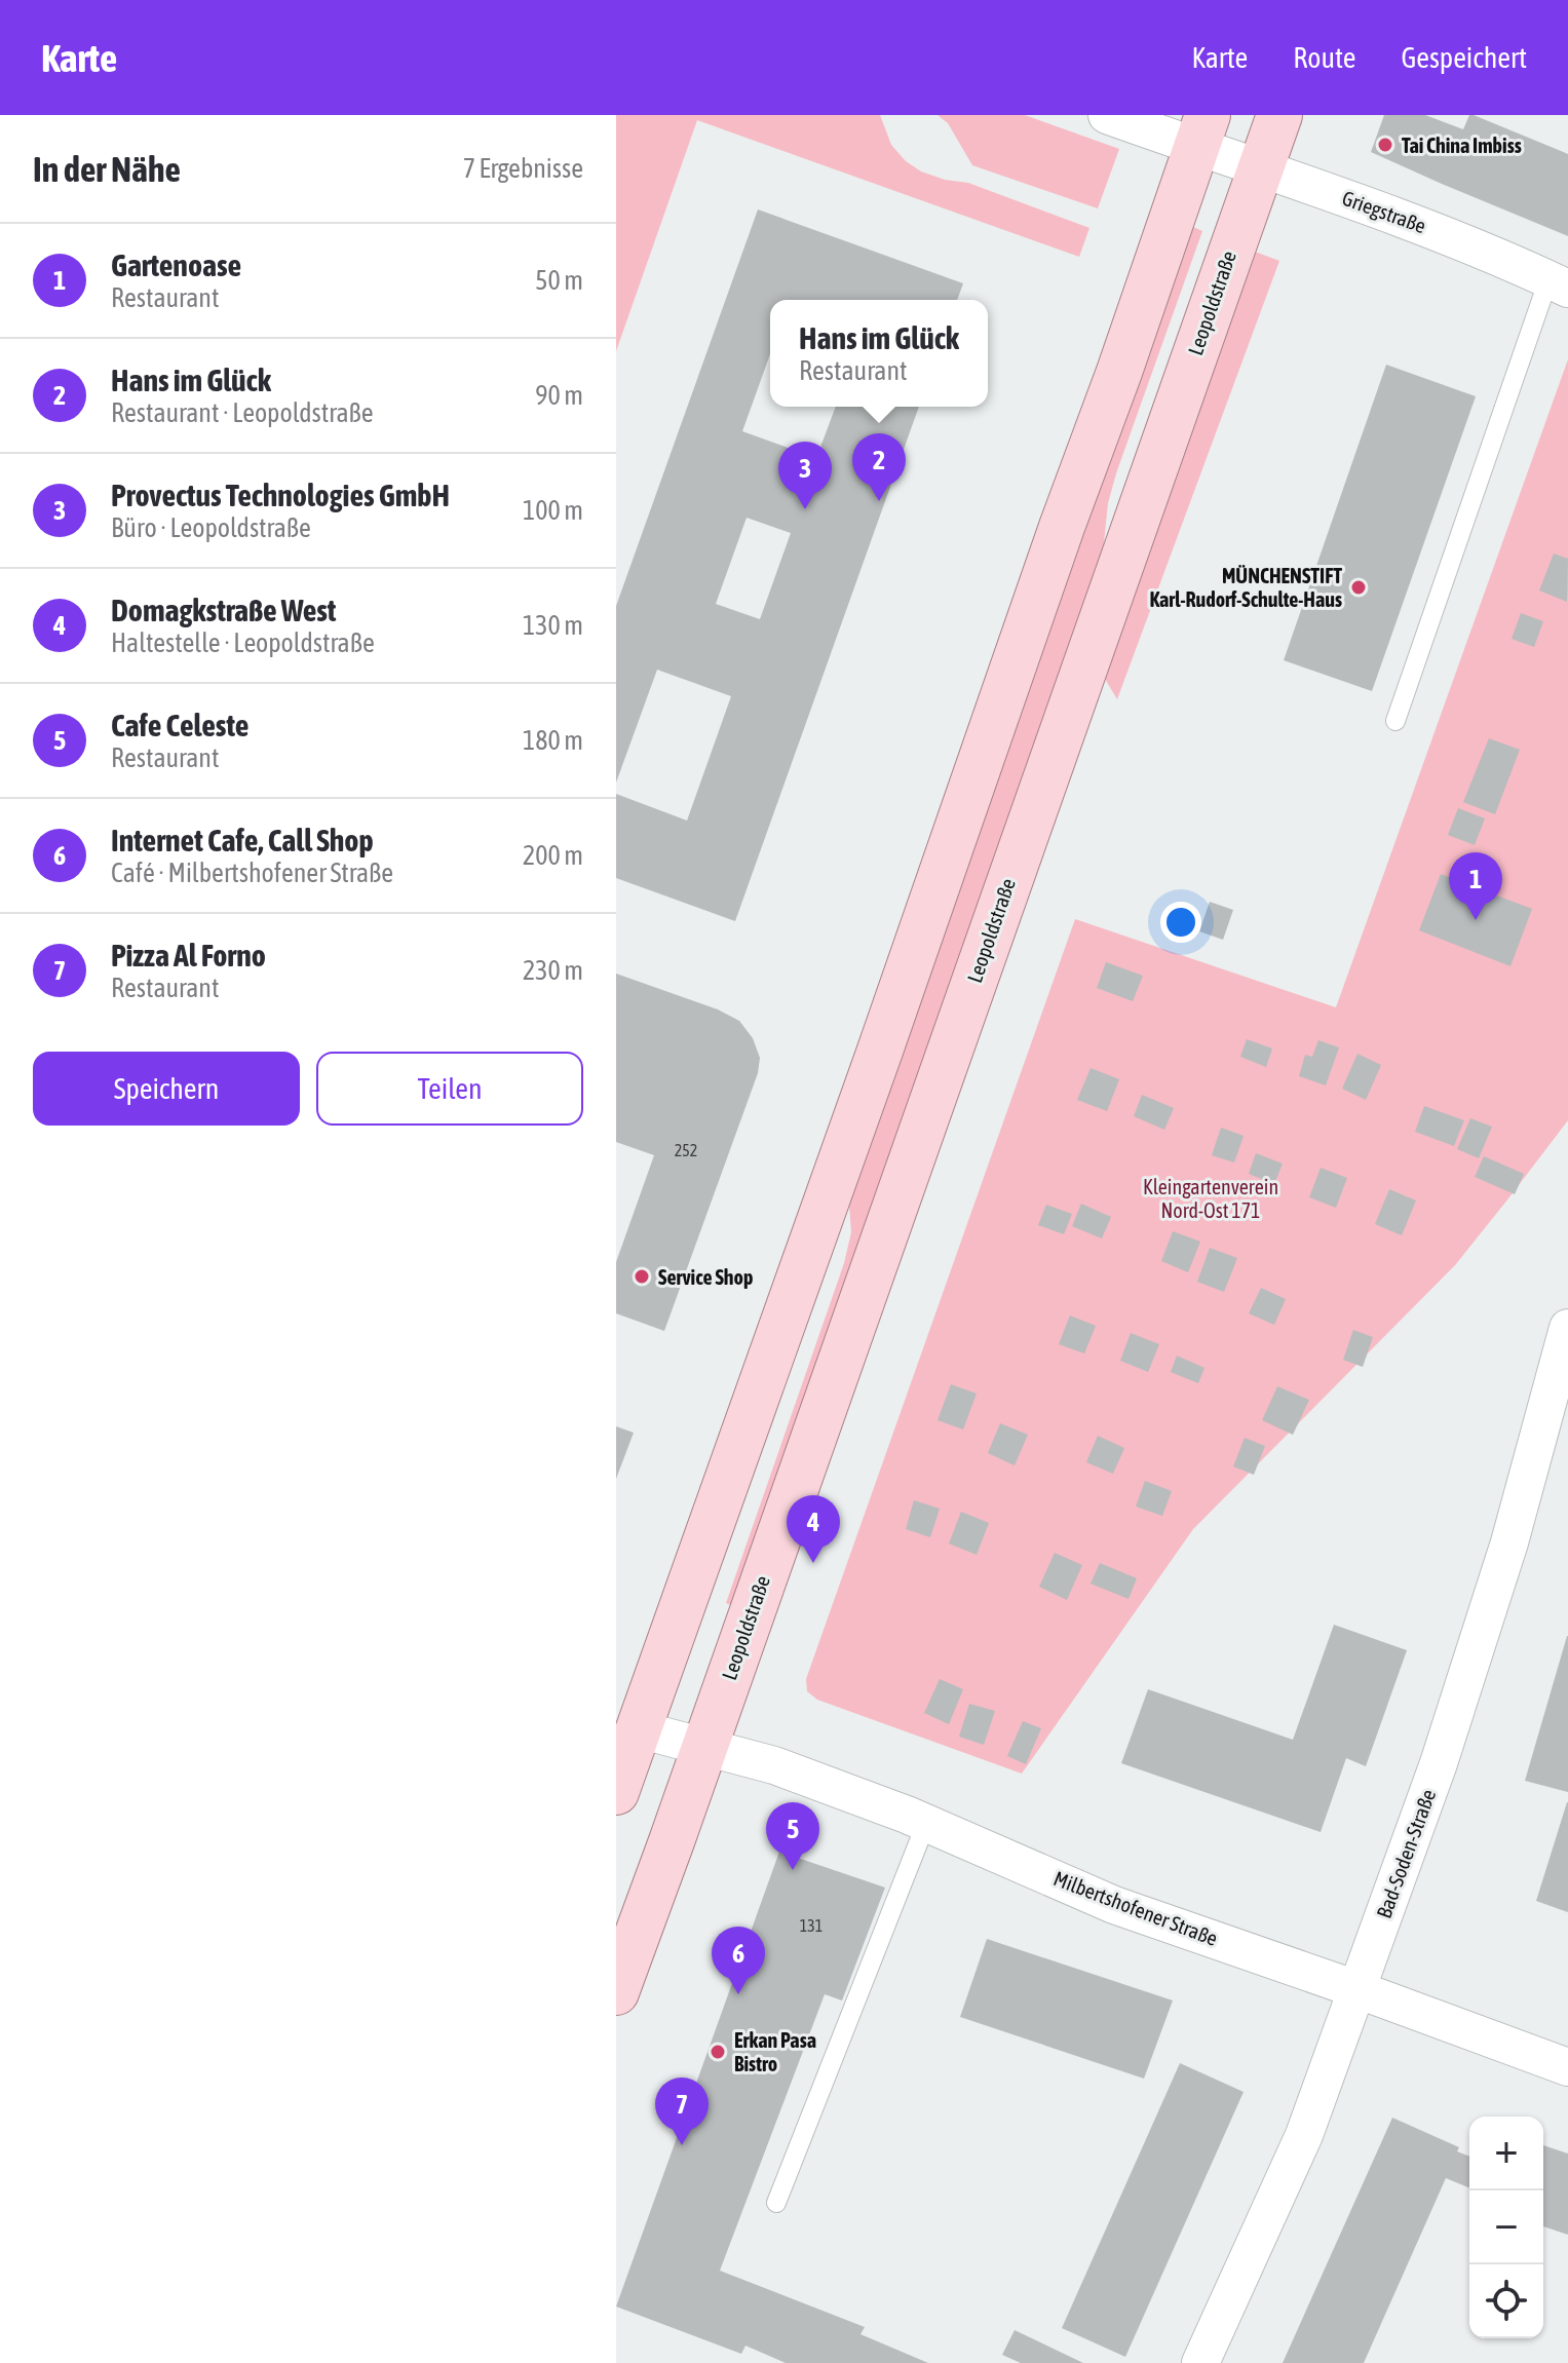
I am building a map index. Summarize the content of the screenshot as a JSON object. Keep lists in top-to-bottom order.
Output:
{
  "streets": {
    "main road": ["Leopoldstraße"],
    "street": ["Griegstraße", "Bad-Soden-Straße", "Milbertshofener Straße"]
  },
  "crossings": [
    ["Griegstraße", "Leopoldstraße"],
    ["Leopoldstraße", "Milbertshofener Straße"],
    ["Bad-Soden-Straße", "Milbertshofener Straße"]
  ],
  "parks": ["Kleingartenverein Nord-Ost 171"],
  "places": [
    "Tai China Imbiss",
    "MÜNCHENSTIFT Karl-Rudorf-Schulte-Haus",
    "Service Shop",
    "Erkan Pasa Bistro"
  ],
  "house_numbers": ["252", "131"],
  "page": {
    "header": "Karte",
    "nav": ["Karte", "Route", "Gespeichert"],
    "heading": ["In der Nähe", "7 Ergebnisse"],
    "list": [
      {
        "mark": "1",
        "name": "Gartenoase",
        "note": "Restaurant",
        "value": "50 m"
      },
      {
        "mark": "2",
        "name": "Hans im Glück",
        "note": "Restaurant · Leopoldstraße",
        "value": "90 m"
      },
      {
        "mark": "3",
        "name": "Provectus Technologies GmbH",
        "note": "Büro · Leopoldstraße",
        "value": "100 m"
      },
      {
        "mark": "4",
        "name": "Domagkstraße West",
        "note": "Haltestelle · Leopoldstraße",
        "value": "130 m"
      },
      {
        "mark": "5",
        "name": "Cafe Celeste",
        "note": "Restaurant",
        "value": "180 m"
      },
      {
        "mark": "6",
        "name": "Internet Cafe, Call Shop",
        "note": "Café · Milbertshofener Straße",
        "value": "200 m"
      },
      {
        "mark": "7",
        "name": "Pizza Al Forno",
        "note": "Restaurant",
        "value": "230 m"
      }
    ],
    "popup": ["Hans im Glück", "Restaurant"],
    "pins": [
      "2",
      "3",
      "1",
      "4",
      "5",
      "6",
      "7"
    ],
    "buttons": ["Speichern", "Teilen"],
    "map_buttons": ["+", "−"]
  }
}
